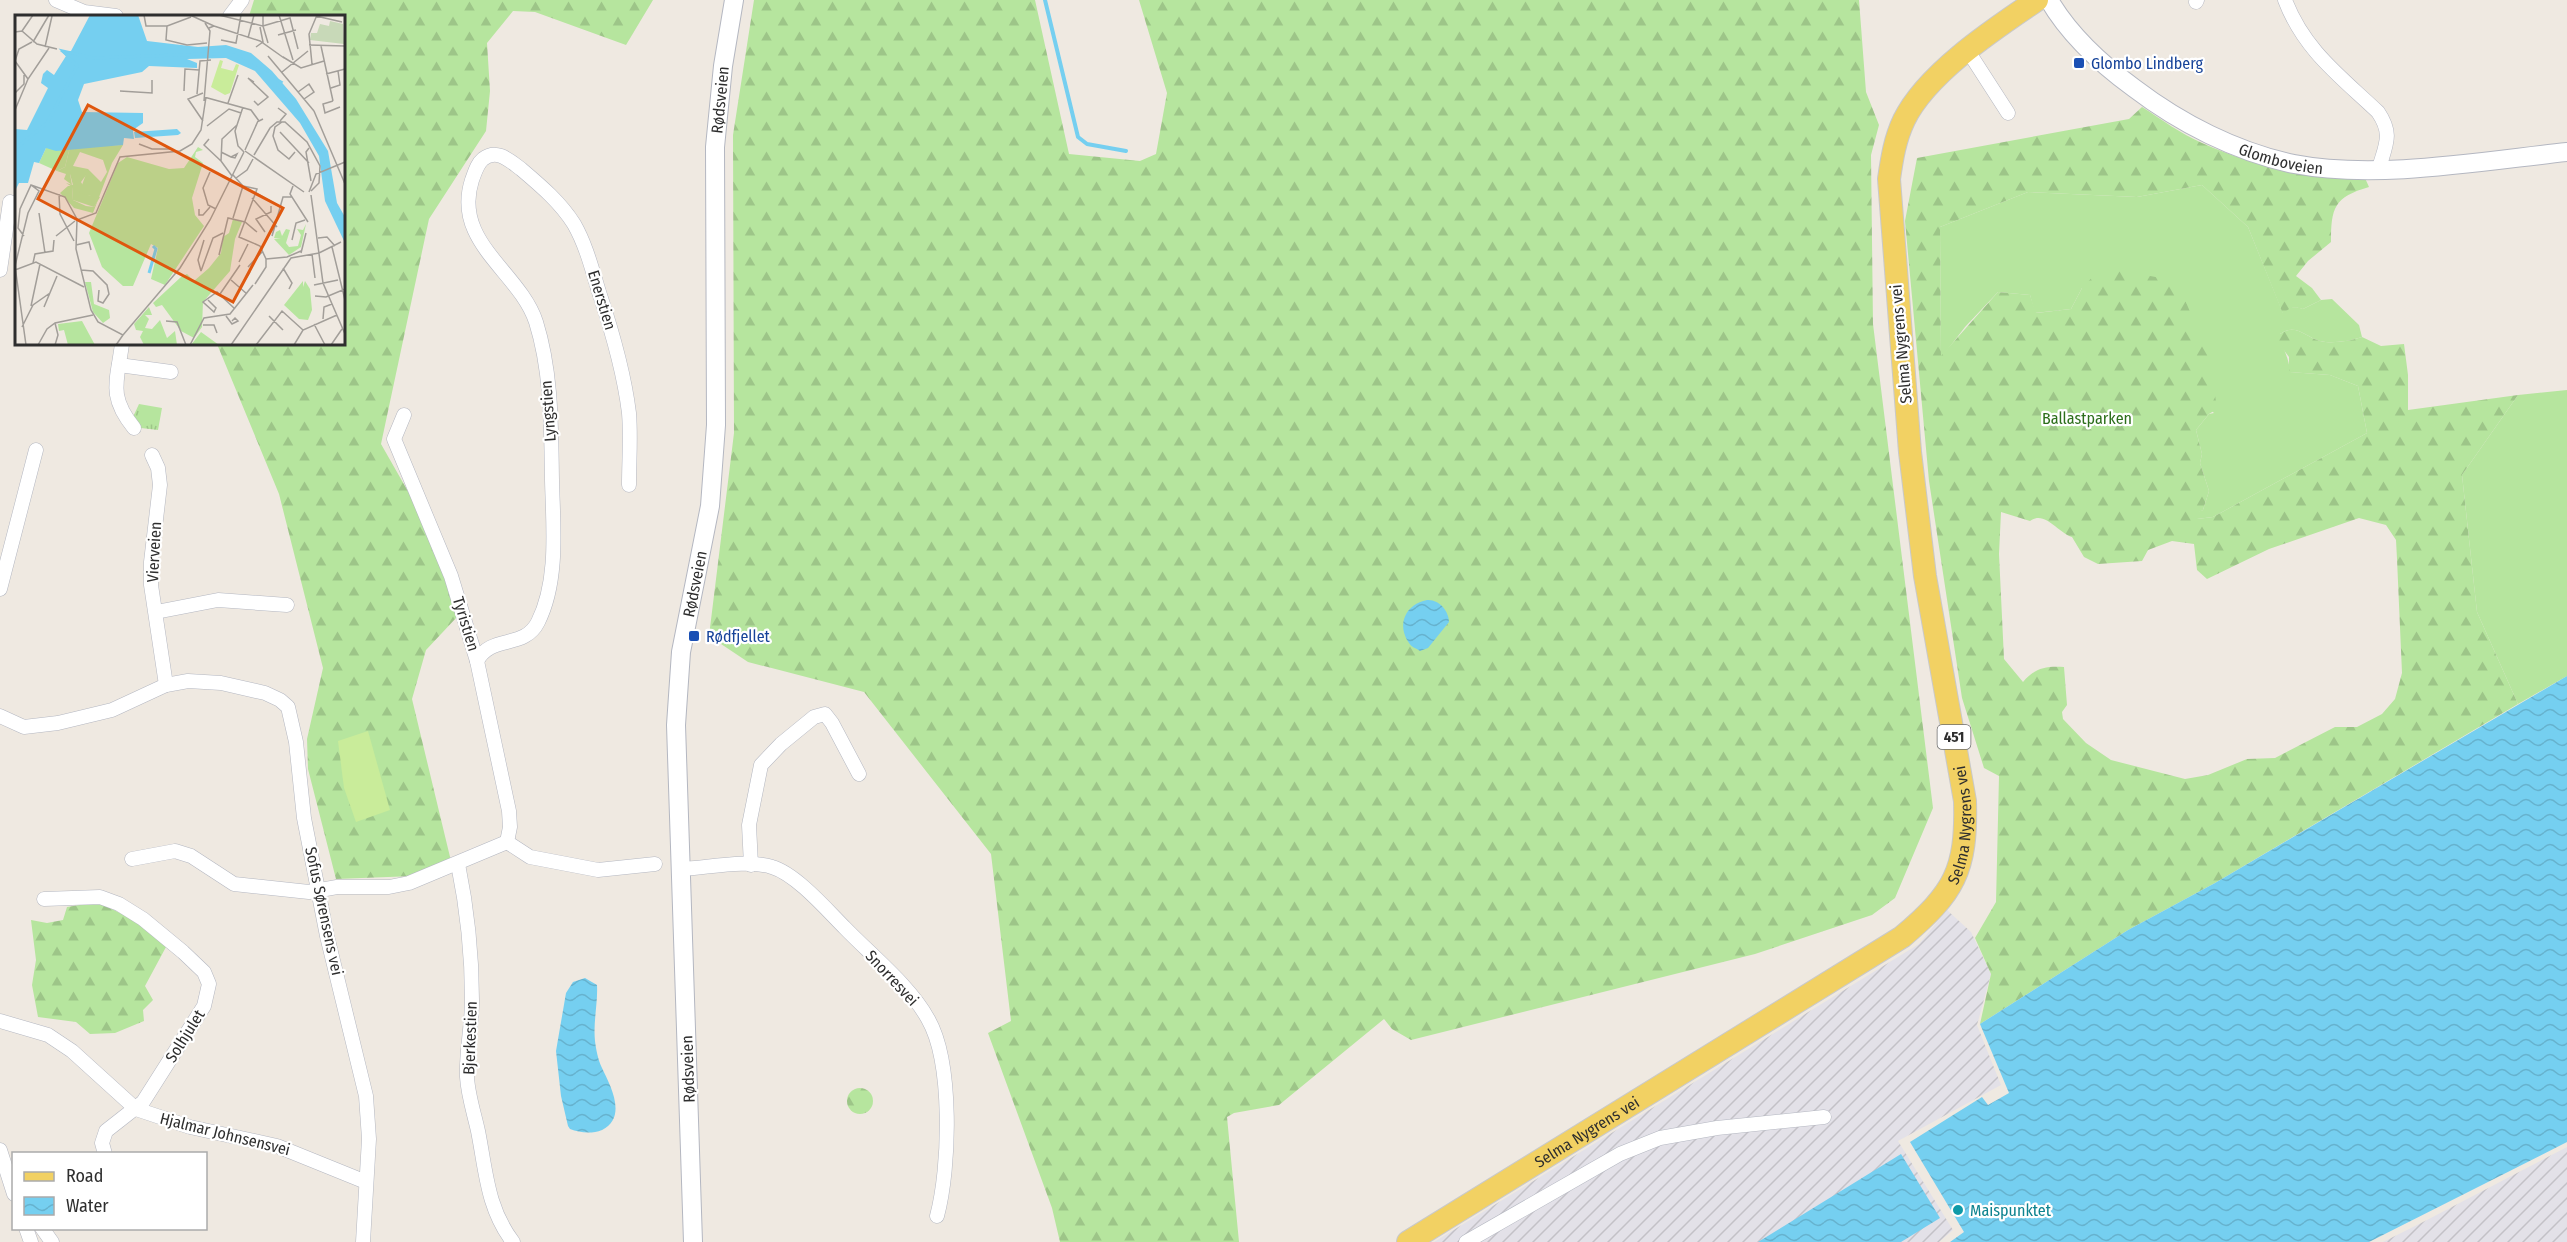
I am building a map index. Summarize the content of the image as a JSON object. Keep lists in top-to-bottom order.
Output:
{
  "streets": {
    "main road": ["Selma Nygrens vei", "451"],
    "street": [
      "Rødsveien",
      "Glomboveien",
      "Enerstien",
      "Lyngstien",
      "Vierveien",
      "Tyristien",
      "Sofus Sørensens vei",
      "Snorresvei",
      "Solhjulet",
      "Bjerkestien",
      "Hjalmar Johnsensvei"
    ]
  },
  "crossings": [
    ["Rødsveien", "Snorresvei"],
    ["Enerstien", "Lyngstien"],
    ["Lyngstien", "Tyristien"],
    ["Vierveien", "Sofus Sørensens vei"],
    ["Sofus Sørensens vei", "Hjalmar Johnsensvei"],
    ["Solhjulet", "Hjalmar Johnsensvei"]
  ],
  "parks": ["Ballastparken"],
  "places": {
    "transit": ["Glombo Lindberg", "Rødfjellet"],
    "other": ["Maispunktet"]
  },
  "legend": ["Road", "Water"]
}
